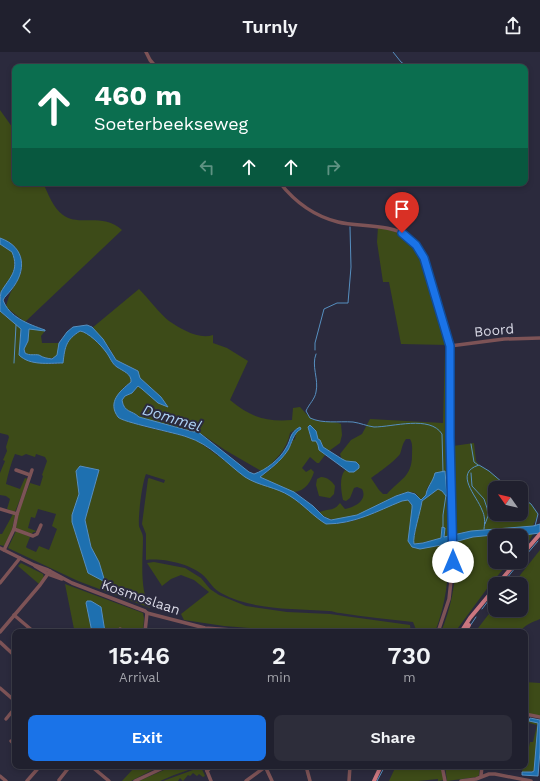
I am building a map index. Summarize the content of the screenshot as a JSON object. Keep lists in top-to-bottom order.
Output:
{
  "streets": {
    "street": ["Boord", "Kosmoslaan"]
  },
  "water": ["Dommel"],
  "north": "top left",
  "page": {
    "header": "Turnly",
    "turn": ["460 m", "Soeterbeekseweg"],
    "eta": [
      "15:46",
      "Arrival",
      "2",
      "min",
      "730",
      "m"
    ],
    "buttons": ["Exit", "Share"]
  }
}
